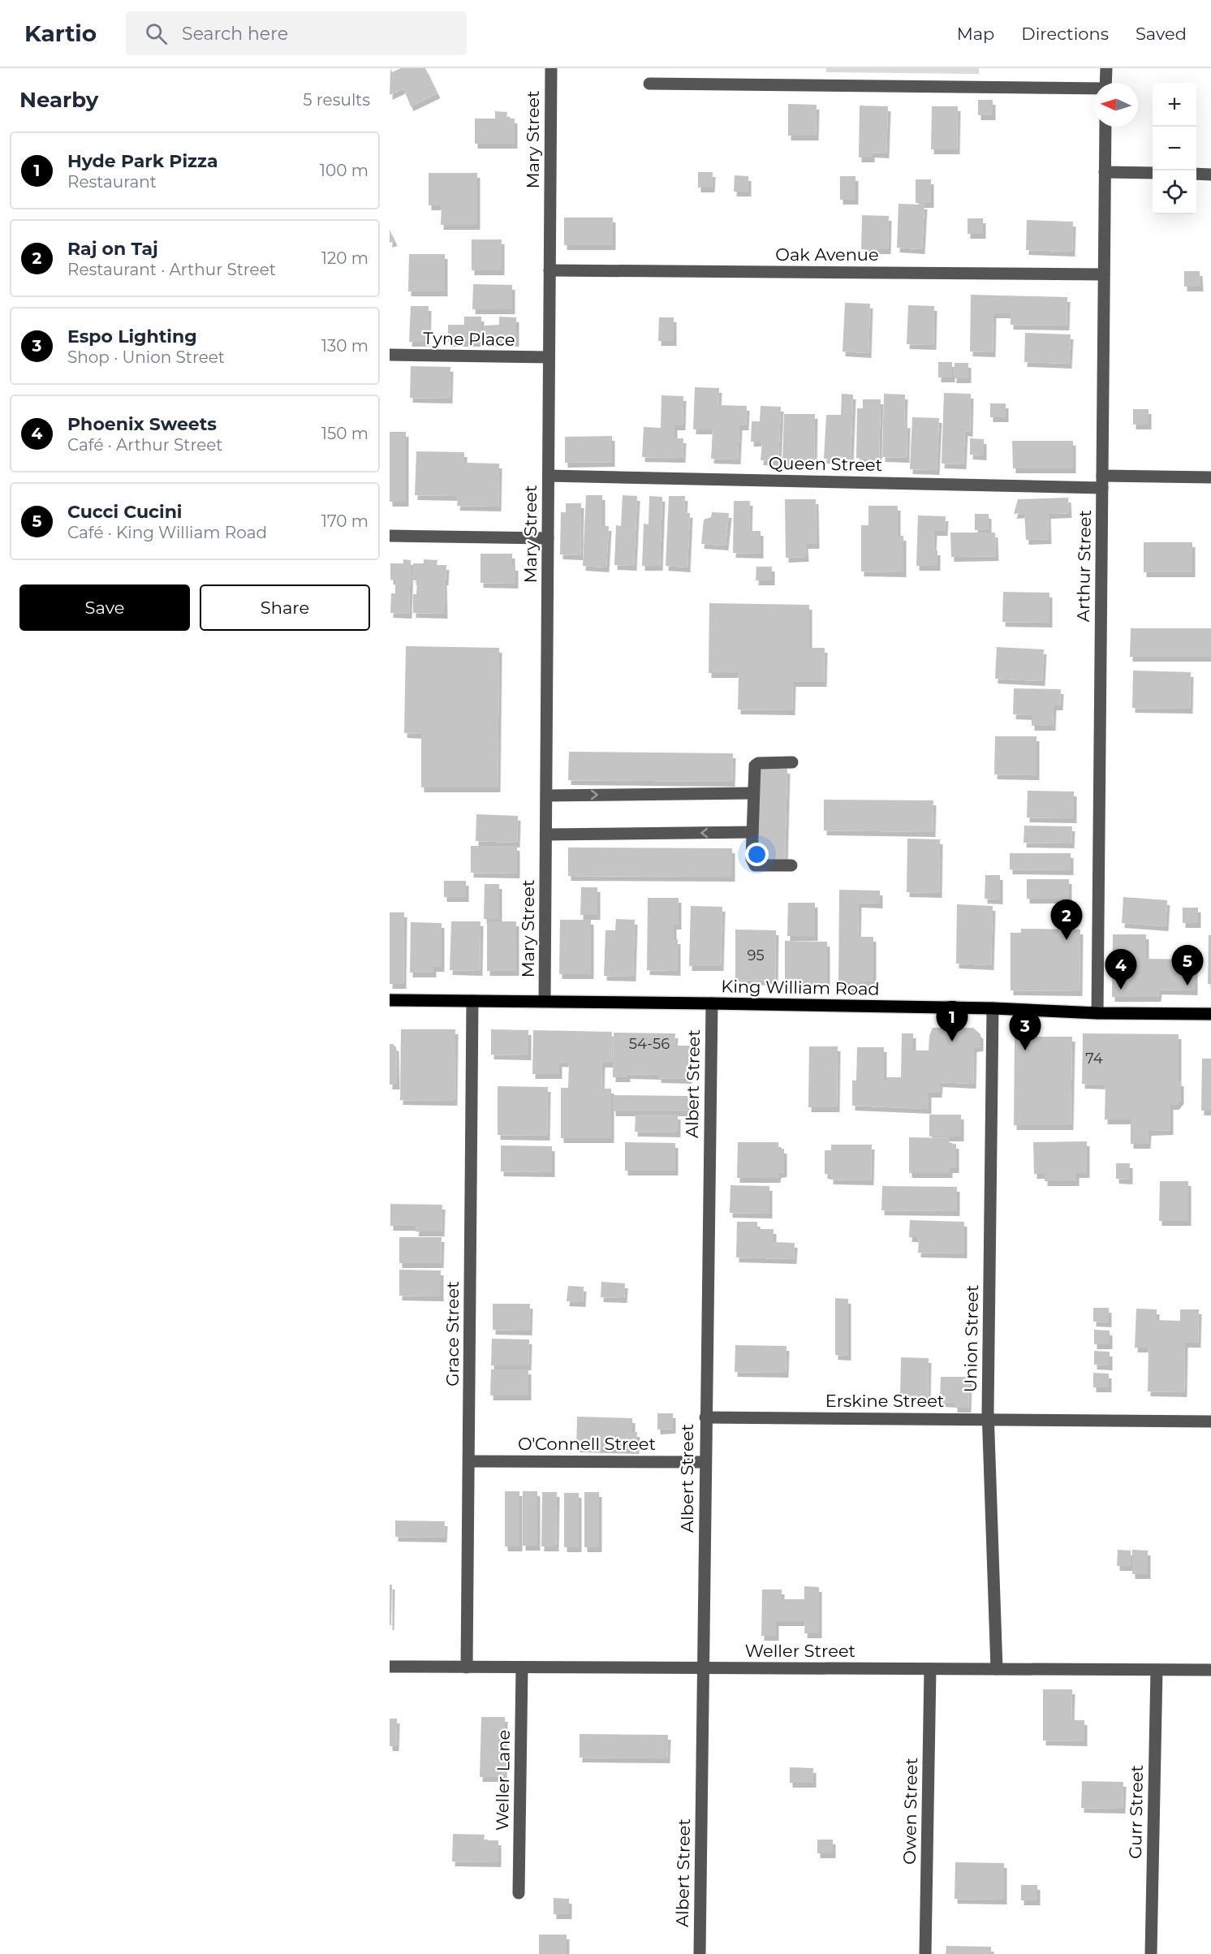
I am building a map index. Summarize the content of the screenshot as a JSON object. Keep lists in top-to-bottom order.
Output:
{
  "streets": {
    "main road": ["King William Road"],
    "street": [
      "Mary Street",
      "Oak Avenue",
      "Tyne Place",
      "Queen Street",
      "Arthur Street",
      "Albert Street",
      "Grace Street",
      "Union Street",
      "Erskine Street",
      "O'Connell Street",
      "Weller Street",
      "Weller Lane",
      "Owen Street",
      "Gurr Street"
    ]
  },
  "crossings": [
    ["Mary Street", "Oak Avenue"],
    ["Mary Street", "Tyne Place"],
    ["Mary Street", "Queen Street"],
    ["Mary Street", "King William Road"],
    ["Oak Avenue", "Arthur Street"],
    ["Queen Street", "Arthur Street"],
    ["Arthur Street", "King William Road"],
    ["King William Road", "Albert Street"],
    ["King William Road", "Grace Street"],
    ["King William Road", "Union Street"],
    ["Albert Street", "Erskine Street"],
    ["Albert Street", "O'Connell Street"],
    ["Albert Street", "Weller Street"],
    ["Grace Street", "O'Connell Street"],
    ["Grace Street", "Weller Street"],
    ["Union Street", "Erskine Street"],
    ["Union Street", "Weller Street"],
    ["Weller Street", "Weller Lane"],
    ["Weller Street", "Owen Street"],
    ["Weller Street", "Gurr Street"]
  ],
  "house_numbers": ["95", "54-56", "74"],
  "north": "left",
  "page": {
    "header": "Kartio",
    "search": "Search here",
    "nav": ["Map", "Directions", "Saved"],
    "heading": ["Nearby", "5 results"],
    "map_buttons": ["+", "−"],
    "list": [
      {
        "mark": "1",
        "name": "Hyde Park Pizza",
        "note": "Restaurant",
        "value": "100 m"
      },
      {
        "mark": "2",
        "name": "Raj on Taj",
        "note": "Restaurant · Arthur Street",
        "value": "120 m"
      },
      {
        "mark": "3",
        "name": "Espo Lighting",
        "note": "Shop · Union Street",
        "value": "130 m"
      },
      {
        "mark": "4",
        "name": "Phoenix Sweets",
        "note": "Café · Arthur Street",
        "value": "150 m"
      },
      {
        "mark": "5",
        "name": "Cucci Cucini",
        "note": "Café · King William Road",
        "value": "170 m"
      }
    ],
    "buttons": ["Save", "Share"],
    "pins": [
      "2",
      "5",
      "4",
      "1",
      "3"
    ]
  }
}
